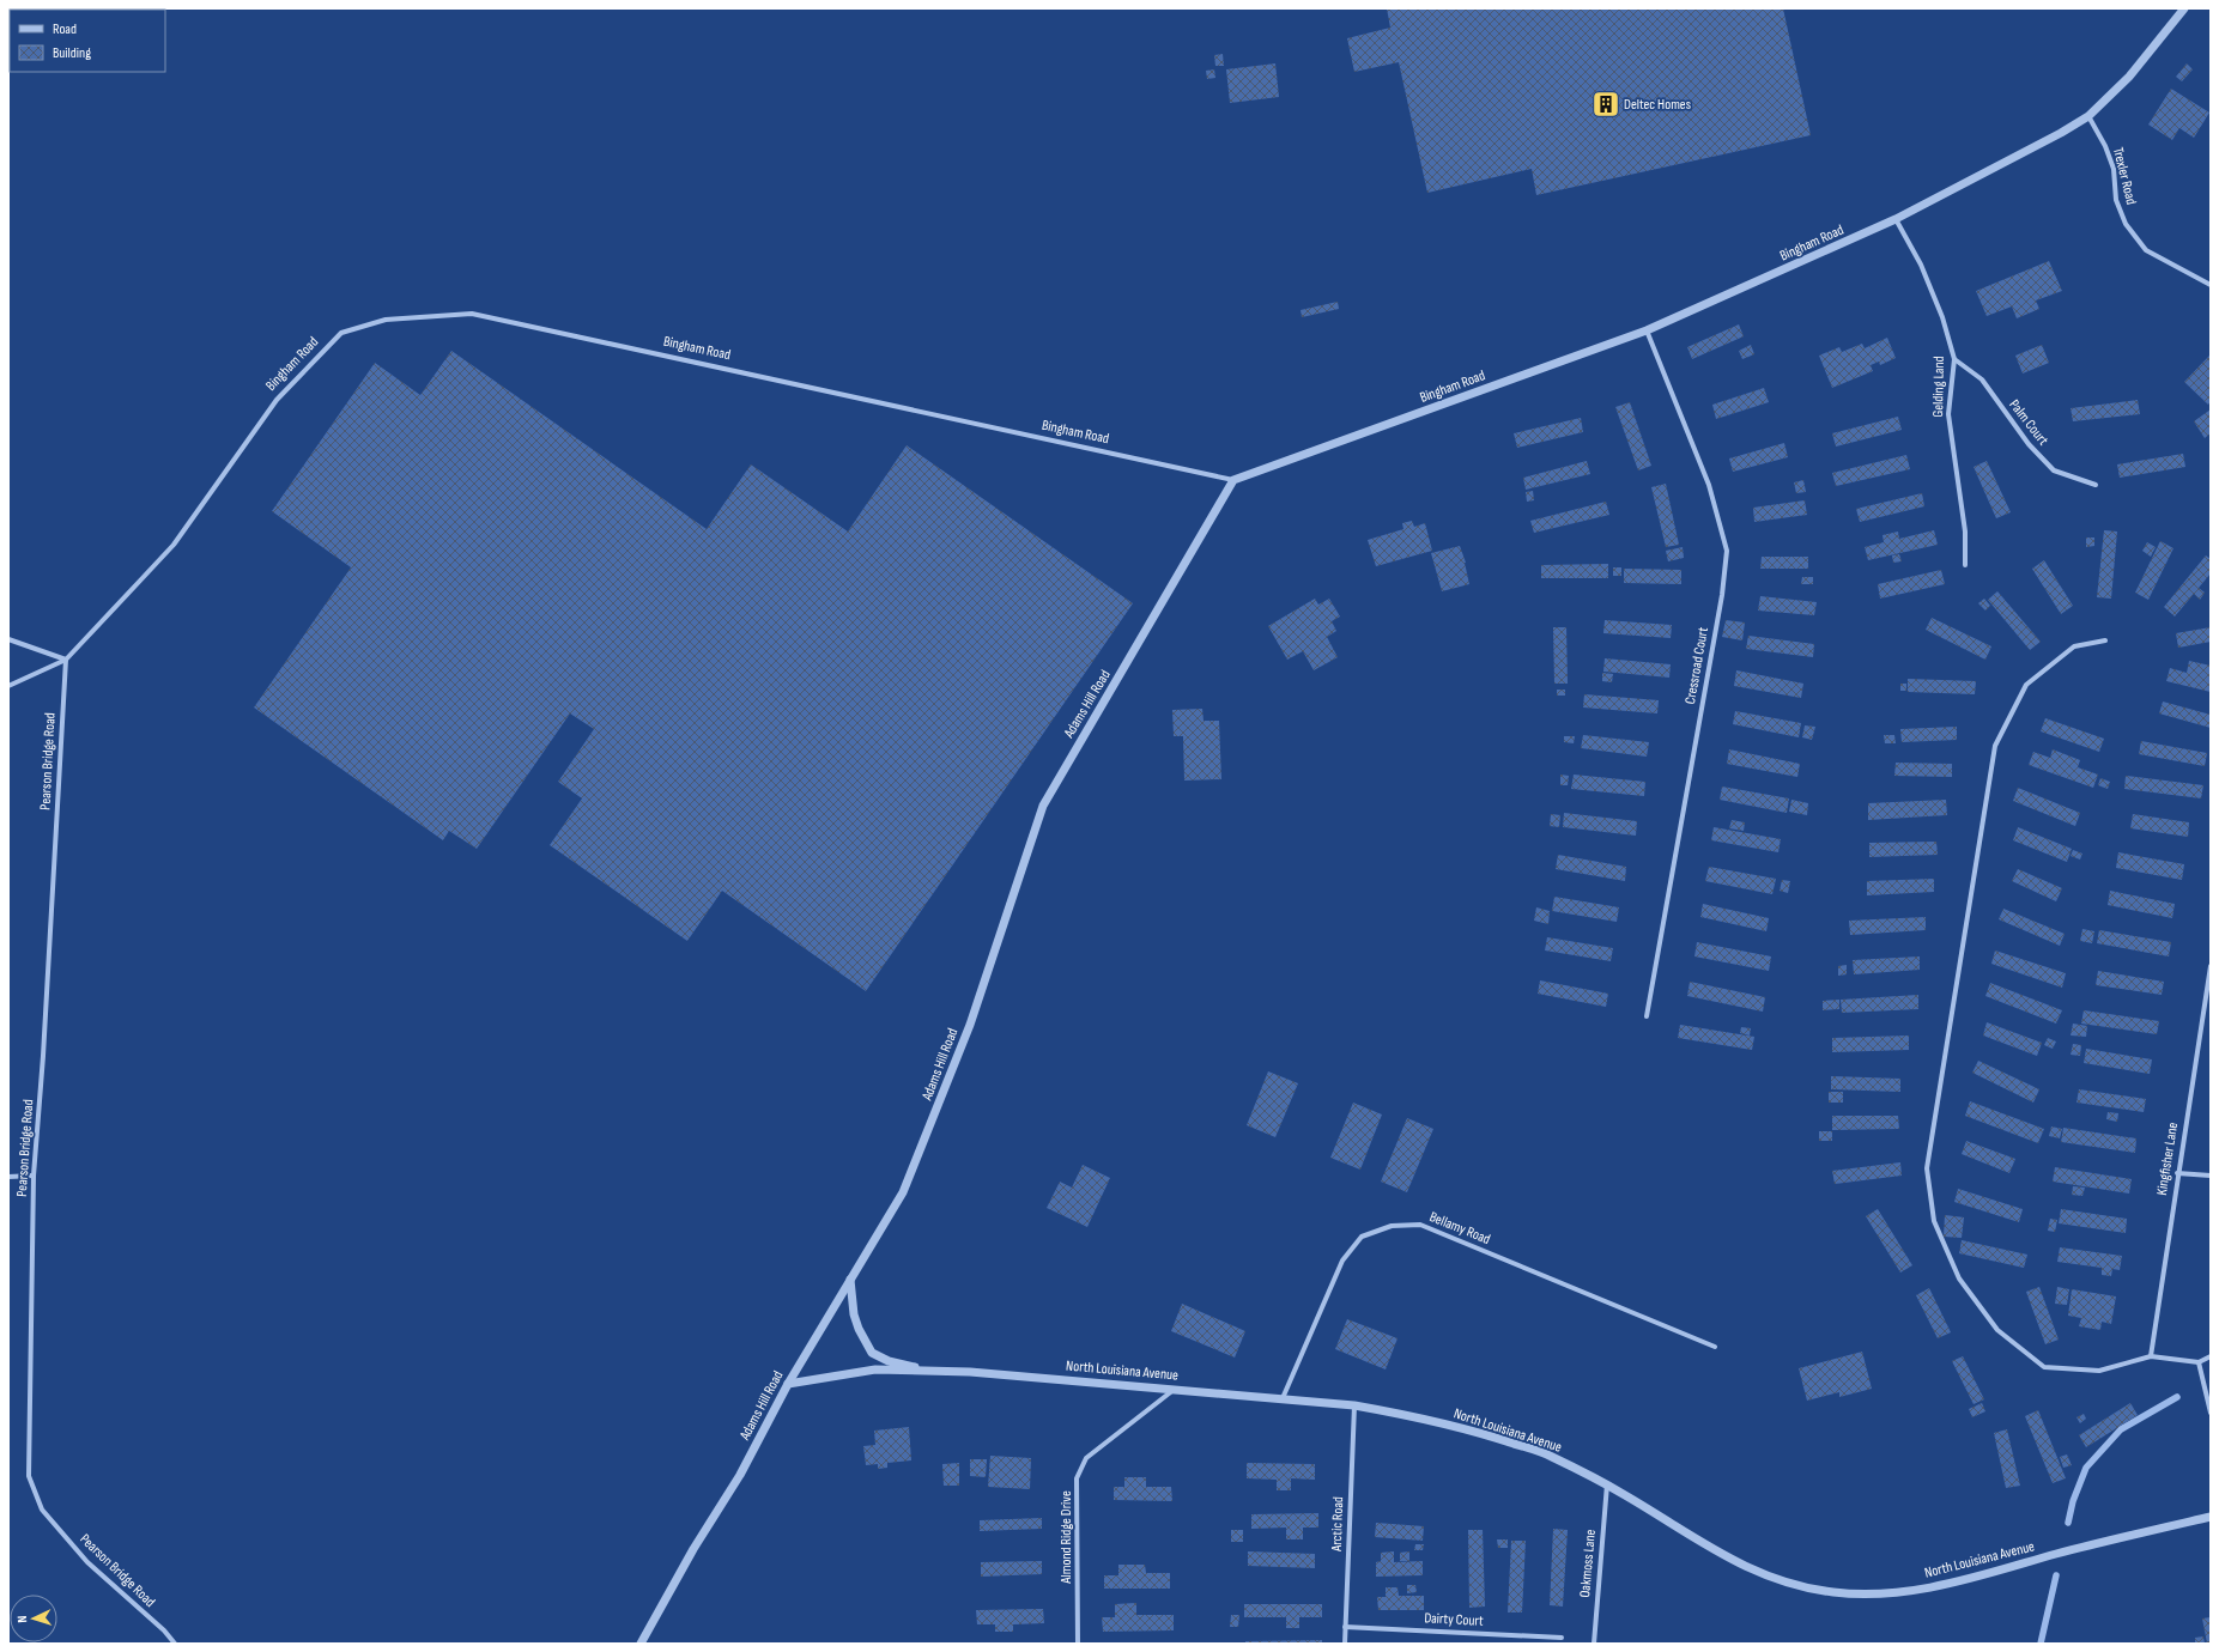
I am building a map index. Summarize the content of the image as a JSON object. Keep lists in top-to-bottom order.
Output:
{
  "streets": {
    "street": [
      "Trexler Road",
      "Bingham Road",
      "Gelding Land",
      "Palm Court",
      "Cressroad Court",
      "Adams Hill Road",
      "Pearson Bridge Road",
      "Kingfisher Lane",
      "Bellamy Road",
      "North Louisiana Avenue",
      "Arctic Road",
      "Almond Ridge Drive",
      "Oakmoss Lane",
      "Dairty Court"
    ]
  },
  "crossings": [
    ["Trexler Road", "Bingham Road"],
    ["Bingham Road", "Gelding Land"],
    ["Bingham Road", "Cressroad Court"],
    ["Bingham Road", "Adams Hill Road"],
    ["Bingham Road", "Pearson Bridge Road"],
    ["Gelding Land", "Palm Court"],
    ["Adams Hill Road", "North Louisiana Avenue"],
    ["Bellamy Road", "North Louisiana Avenue"],
    ["North Louisiana Avenue", "Arctic Road"],
    ["North Louisiana Avenue", "Almond Ridge Drive"],
    ["North Louisiana Avenue", "Oakmoss Lane"],
    ["Arctic Road", "Dairty Court"]
  ],
  "places": {
    "building": ["Deltec Homes"]
  },
  "legend": ["Road", "Building"],
  "north": "left"
}
